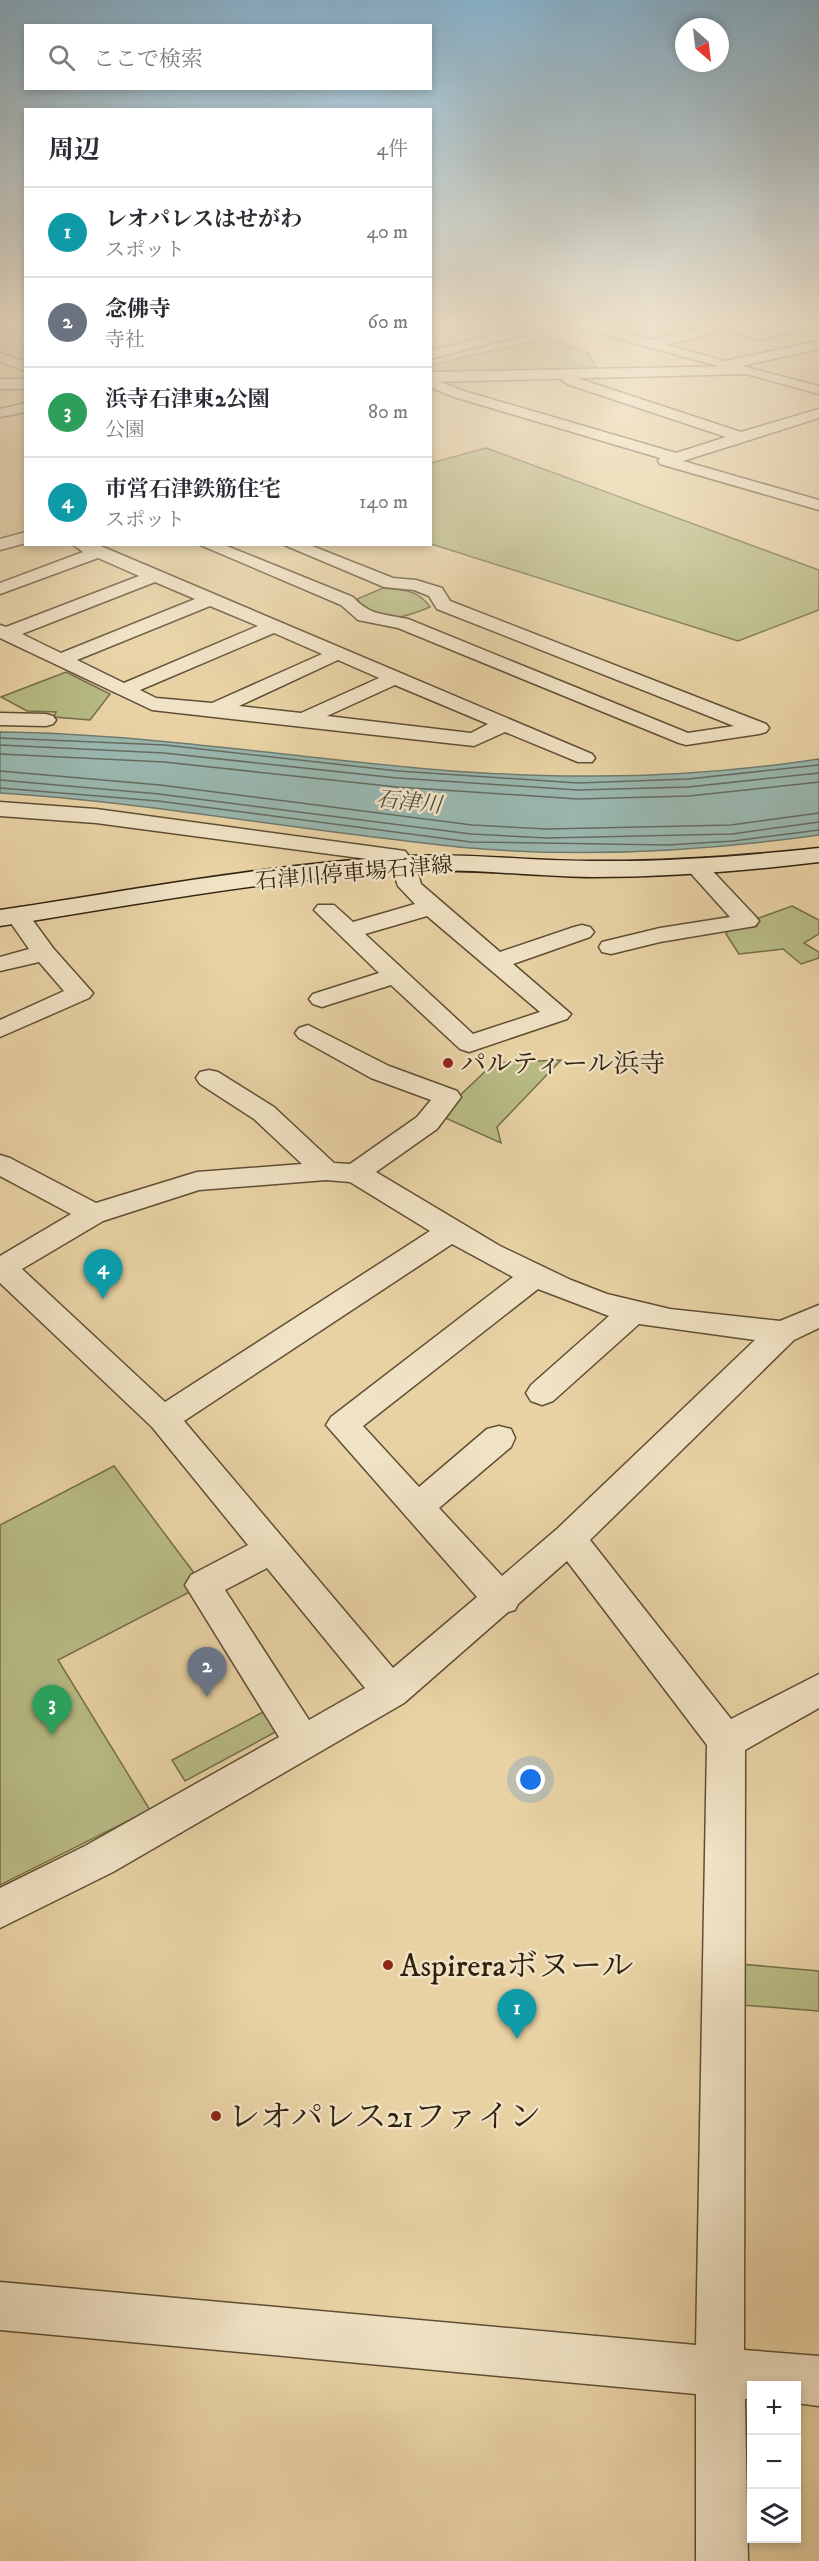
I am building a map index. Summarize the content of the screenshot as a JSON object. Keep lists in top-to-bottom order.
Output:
{
  "streets": {
    "main road": ["石津川停車場石津線"]
  },
  "water": ["石津川"],
  "places": ["パルティール浜寺", "Aspireraボヌール", "レオパレス21ファイン"],
  "north": "bottom right",
  "page": {
    "search": "ここで検索",
    "heading": ["周辺", "4件"],
    "list": [
      {
        "mark": "1",
        "name": "レオパレスはせがわ",
        "note": "スポット",
        "value": "40 m"
      },
      {
        "mark": "2",
        "name": "念佛寺",
        "note": "寺社",
        "value": "60 m"
      },
      {
        "mark": "3",
        "name": "浜寺石津東2公園",
        "note": "公園",
        "value": "80 m"
      },
      {
        "mark": "4",
        "name": "市営石津鉄筋住宅",
        "note": "スポット",
        "value": "140 m"
      }
    ],
    "pins": [
      "4",
      "2",
      "3",
      "1"
    ],
    "map_buttons": ["+", "−"]
  }
}
